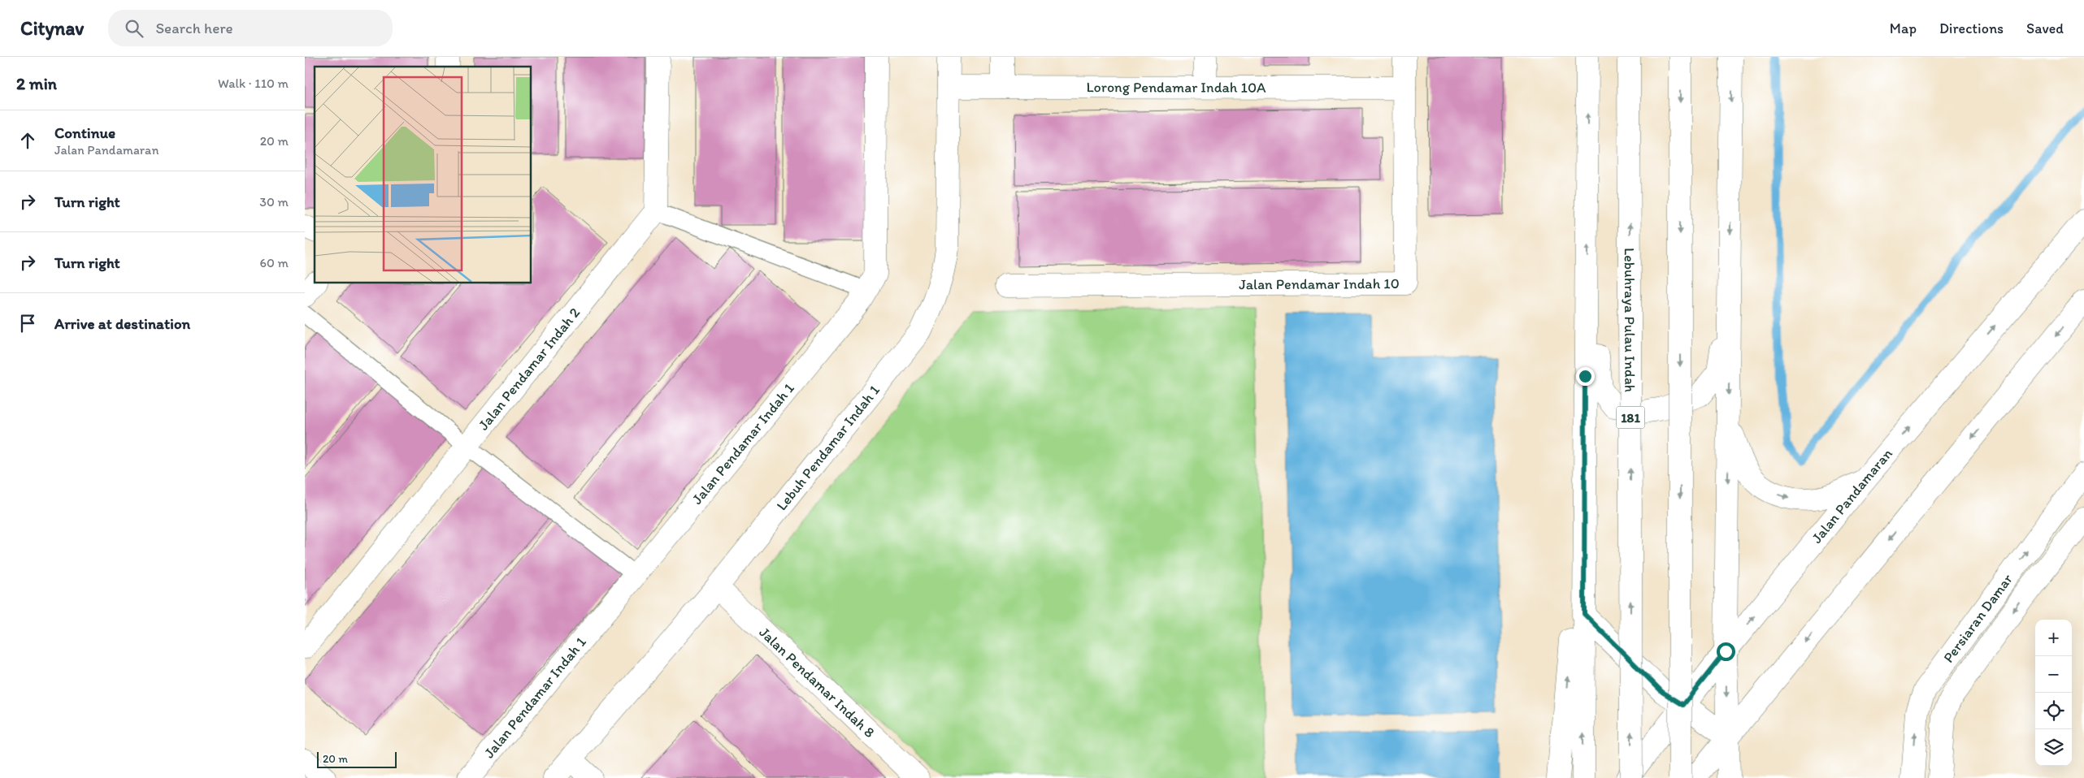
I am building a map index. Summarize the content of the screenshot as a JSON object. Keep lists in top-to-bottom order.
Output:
{
  "streets": {
    "main road": [
      "Lorong Pendamar Indah 10A",
      "Jalan Pendamar Indah 10",
      "Lebuhraya Pulau Indah",
      "Jalan Pendamar Indah 2",
      "181",
      "Jalan Pendamar Indah 1",
      "Lebuh Pendamar Indah 1",
      "Jalan Pandamaran",
      "Persiaran Damar",
      "Jalan Pendamar Indah 8"
    ]
  },
  "crossings": [
    ["Lorong Pendamar Indah 10A", "Jalan Pendamar Indah 10"],
    ["Lorong Pendamar Indah 10A", "Lebuh Pendamar Indah 1"],
    ["Lebuh Pendamar Indah 1", "Jalan Pendamar Indah 8"]
  ],
  "scale_bar": "20 m",
  "page": {
    "header": "Citynav",
    "search": "Search here",
    "nav": ["Map", "Directions", "Saved"],
    "heading": ["2 min", "Walk · 110 m"],
    "list": [
      ["Continue", "Jalan Pandamaran", "20 m"],
      ["Turn right", "30 m"],
      ["Turn right", "60 m"],
      "Arrive at destination"
    ],
    "map_buttons": ["+", "−"],
    "scale": "20 m"
  }
}
